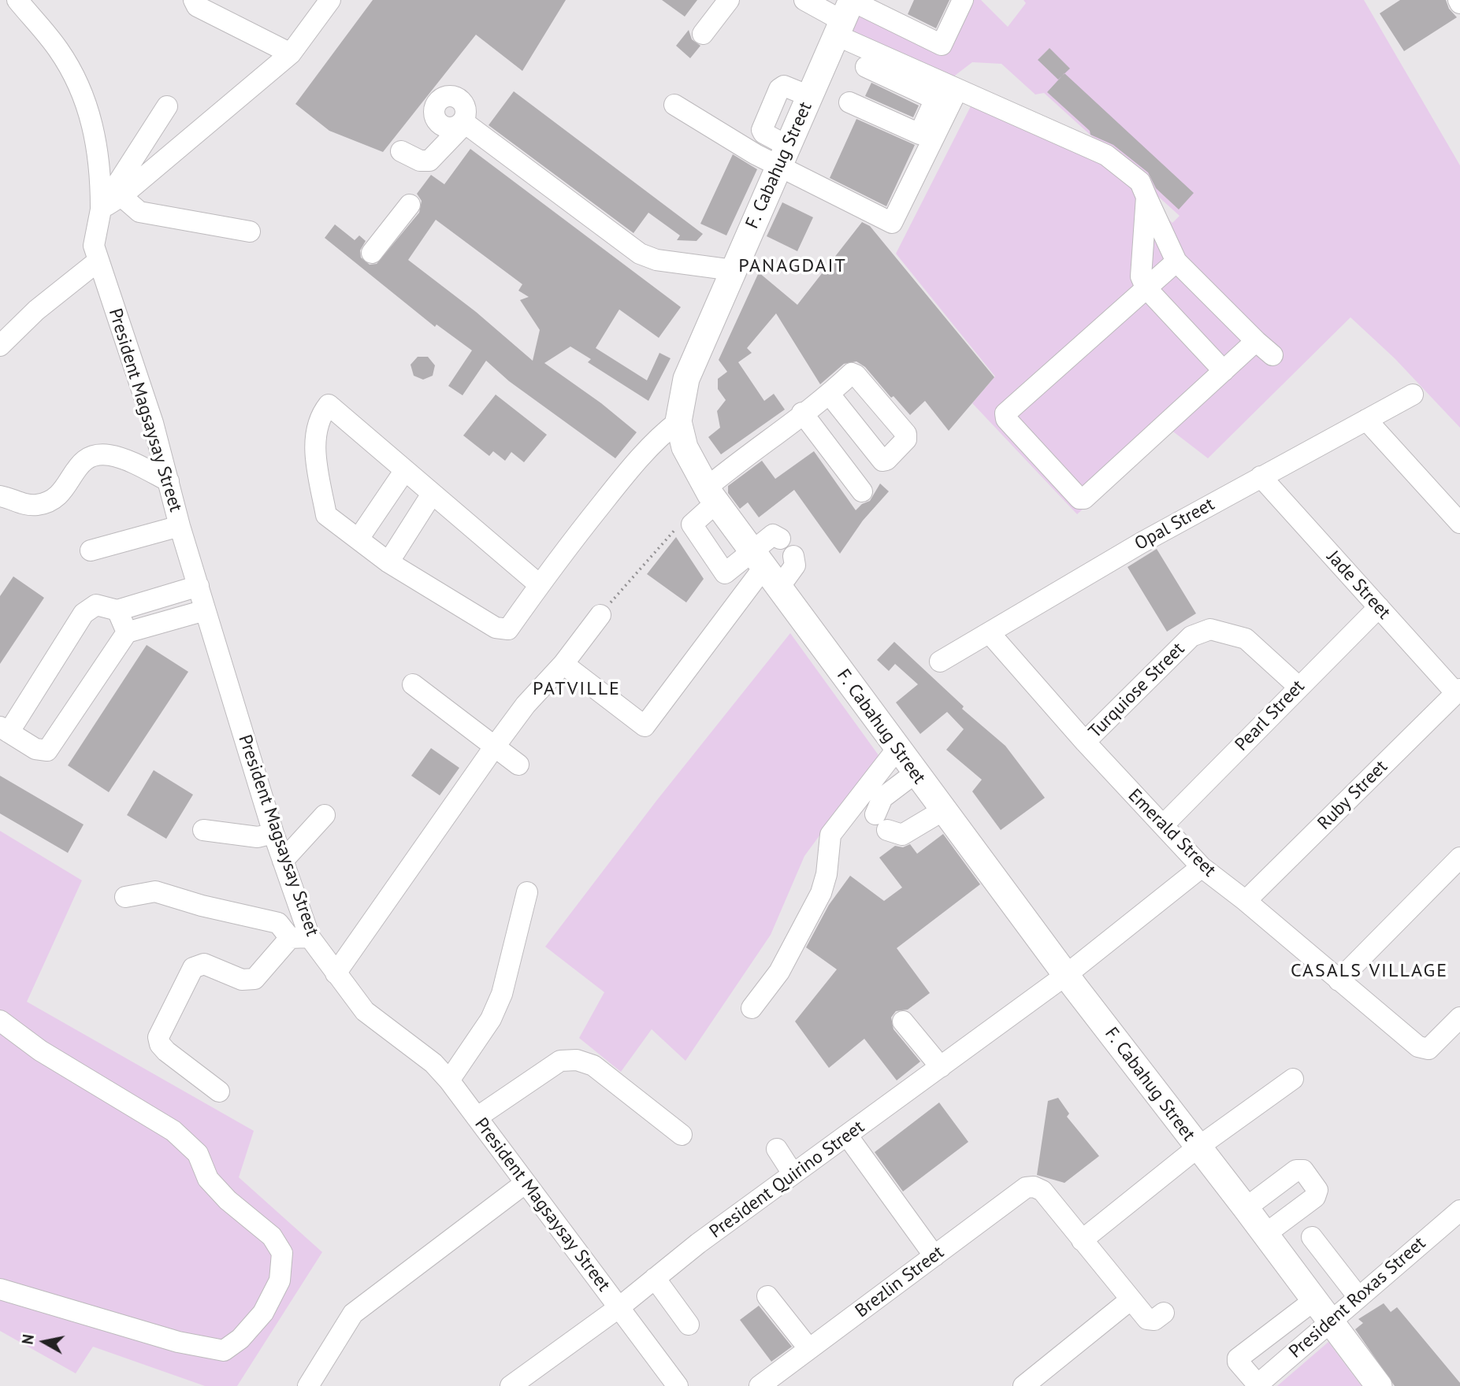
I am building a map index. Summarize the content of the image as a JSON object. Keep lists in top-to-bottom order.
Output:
{
  "streets": {
    "main road": ["F. Cabahug Street"],
    "street": [
      "President Magsaysay Street",
      "Opal Street",
      "Jade Street",
      "Turquiose Street",
      "Pearl Street",
      "Ruby Street",
      "Emerald Street",
      "President Quirino Street",
      "Brezlin Street",
      "President Roxas Street"
    ]
  },
  "crossings": [
    ["F. Cabahug Street", "President Quirino Street"],
    ["F. Cabahug Street", "President Roxas Street"],
    ["President Magsaysay Street", "President Quirino Street"],
    ["Opal Street", "Jade Street"],
    ["Opal Street", "Emerald Street"],
    ["Jade Street", "Pearl Street"],
    ["Jade Street", "Ruby Street"],
    ["Turquiose Street", "Pearl Street"],
    ["Turquiose Street", "Emerald Street"],
    ["Pearl Street", "Emerald Street"],
    ["Ruby Street", "Emerald Street"],
    ["Emerald Street", "President Quirino Street"]
  ],
  "districts": ["PANAGDAIT", "PATVILLE", "CASALS VILLAGE"],
  "north": "left"
}
